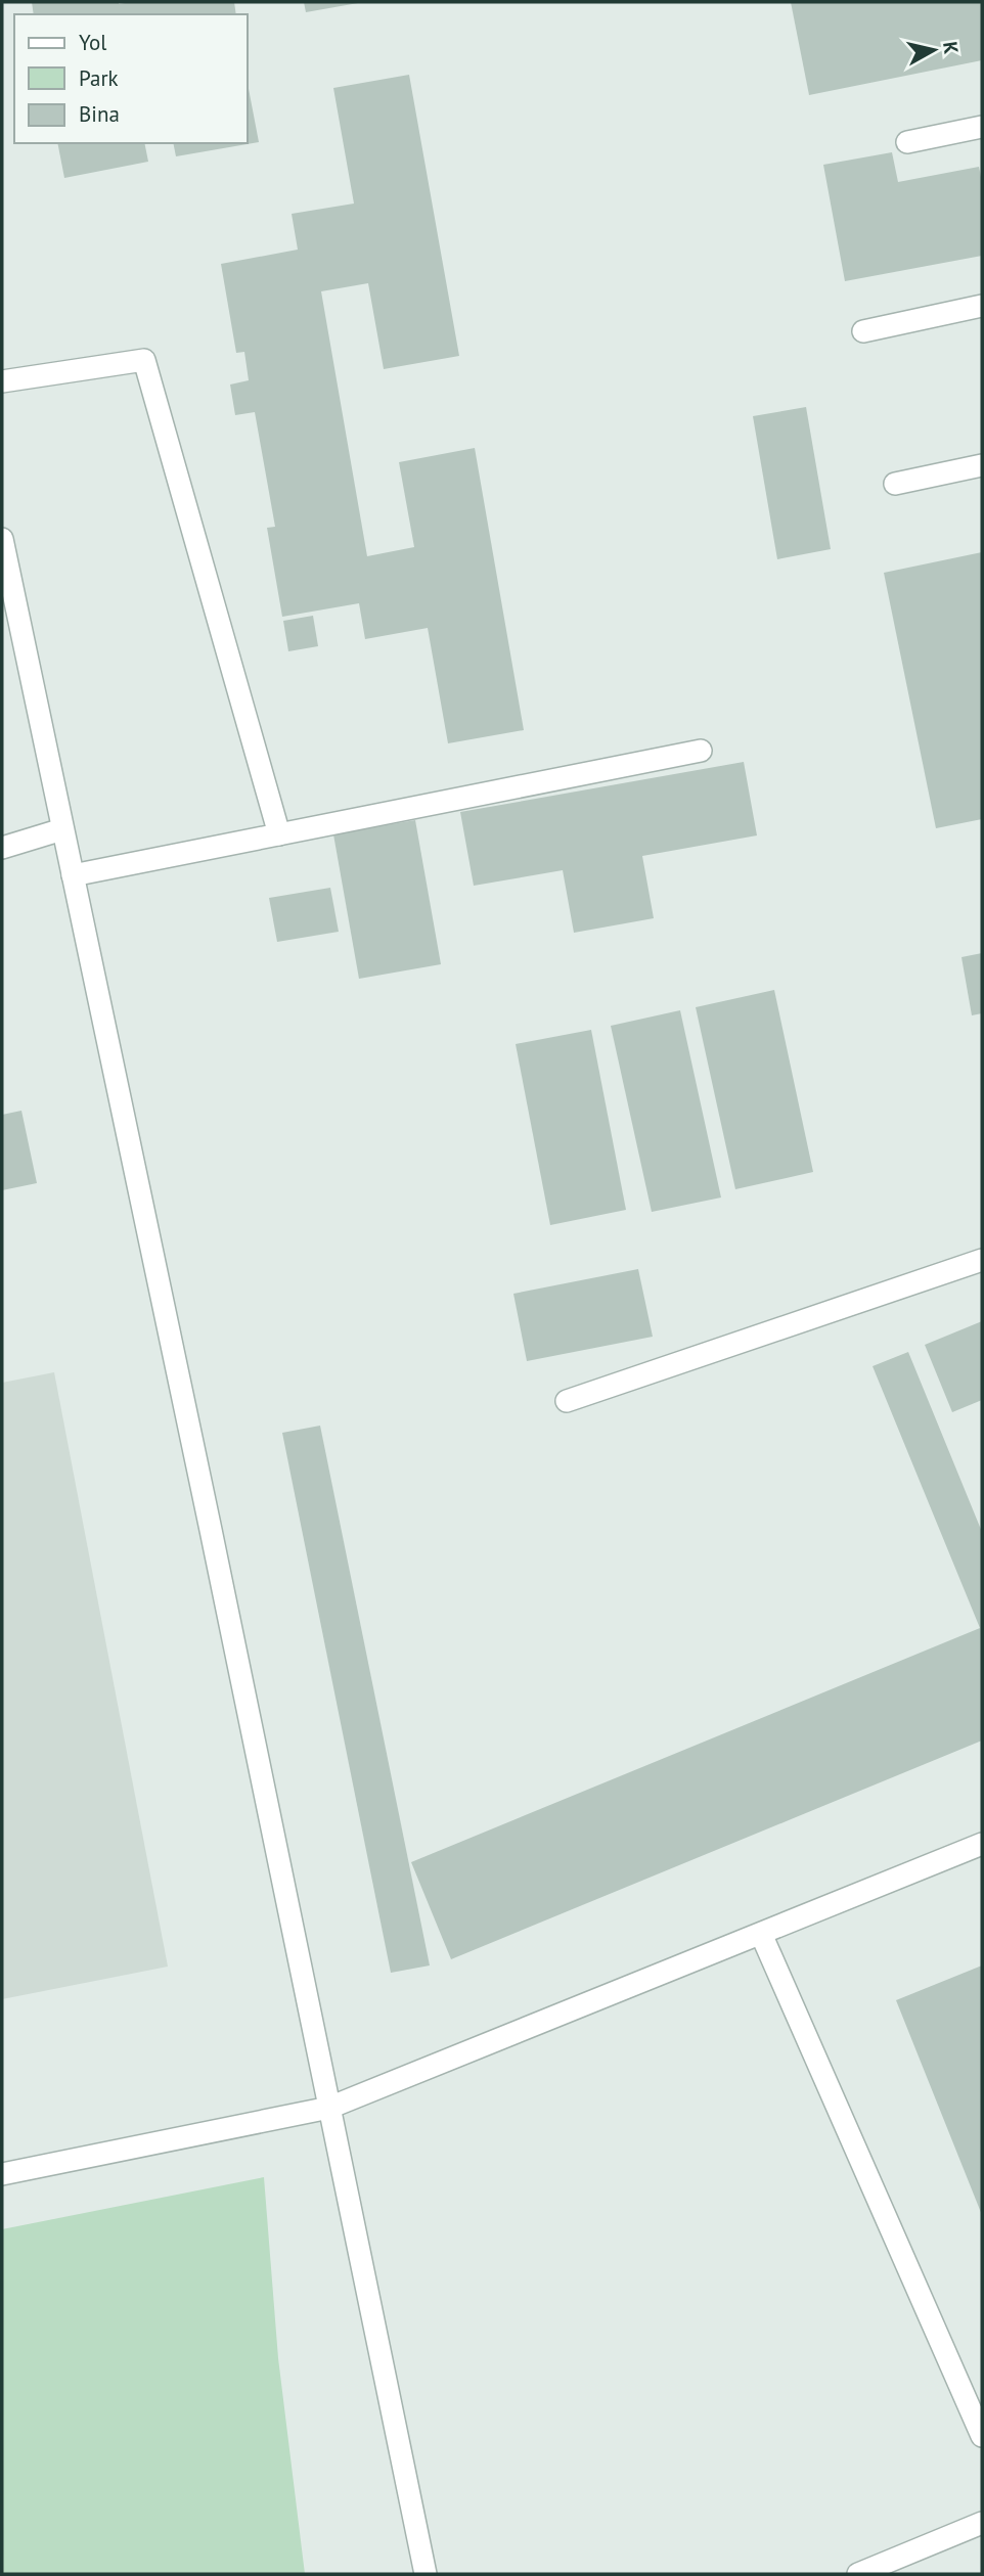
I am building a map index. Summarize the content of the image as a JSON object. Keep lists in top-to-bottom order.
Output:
{
  "legend": ["Yol", "Park", "Bina"],
  "north": "right"
}
